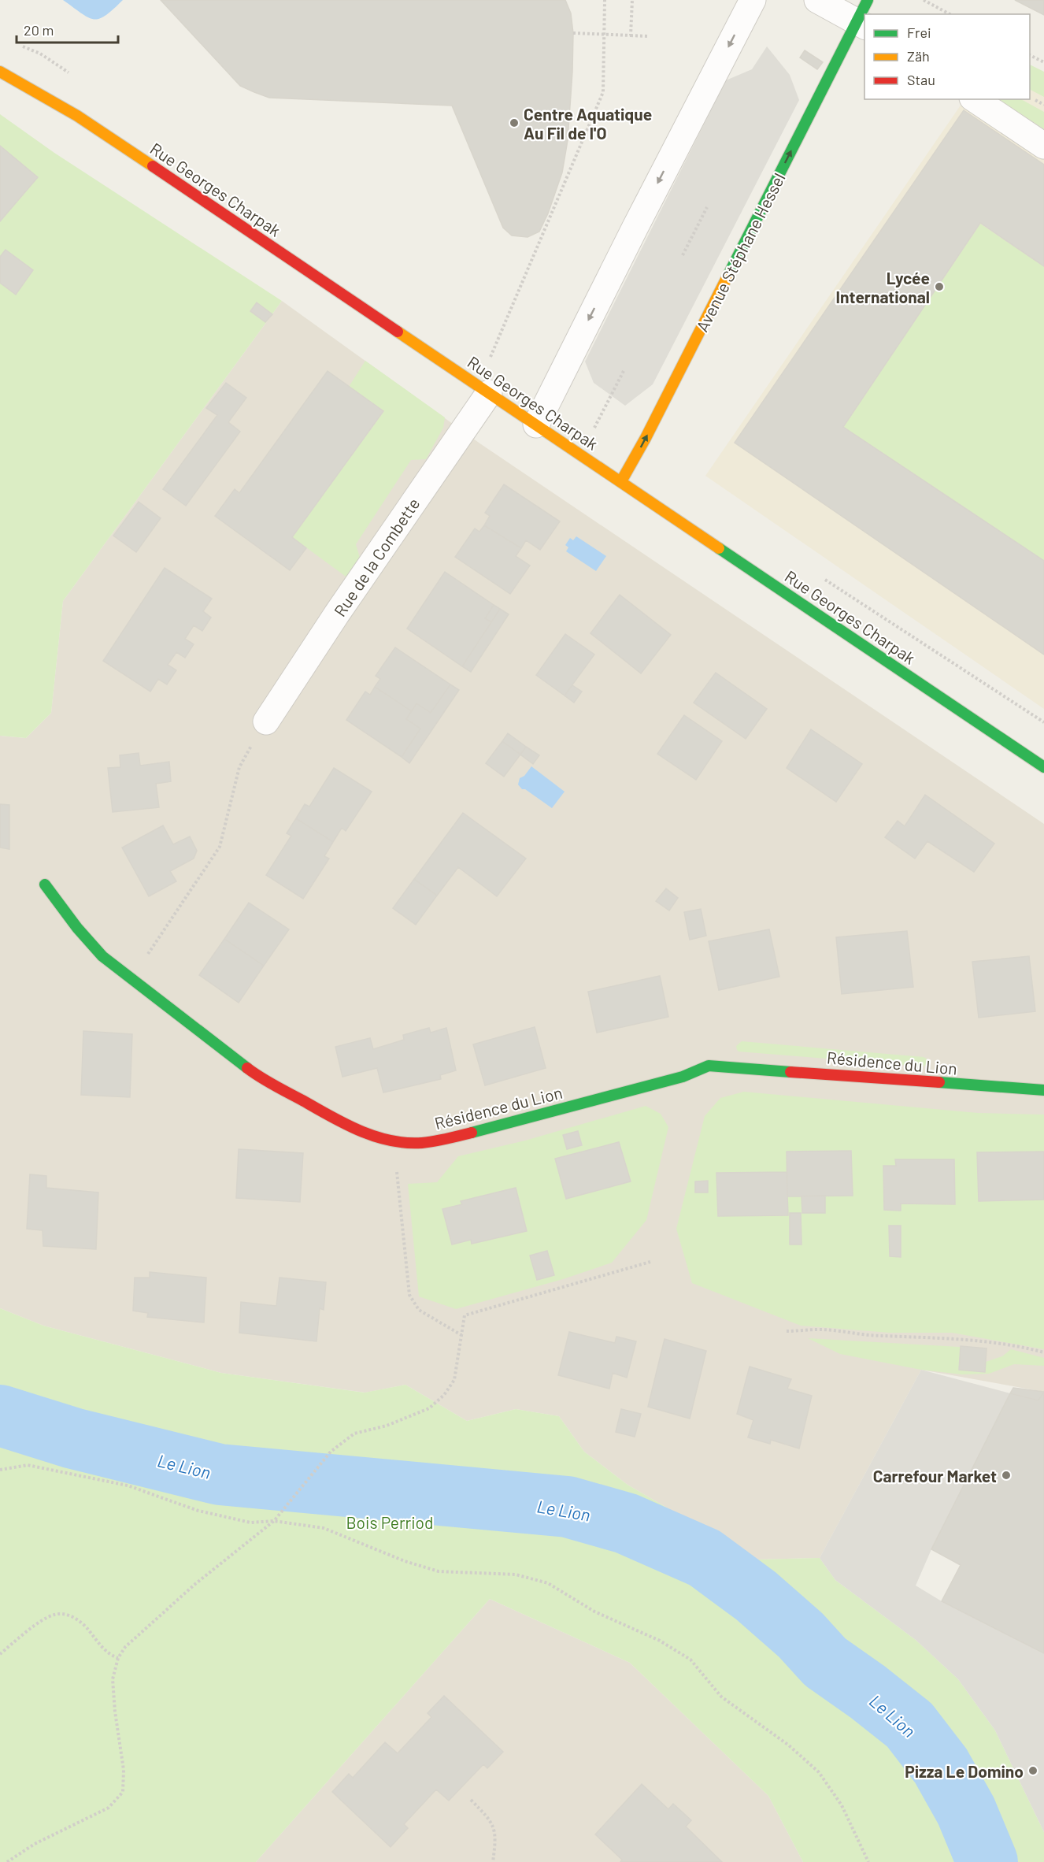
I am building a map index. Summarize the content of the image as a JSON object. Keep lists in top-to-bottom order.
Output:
{
  "streets": {
    "street": [
      "Rue Georges Charpak",
      "Avenue Stéphane Hessel",
      "Rue de la Combette",
      "Résidence du Lion"
    ]
  },
  "crossings": [
    ["Rue Georges Charpak", "Avenue Stéphane Hessel"],
    ["Rue Georges Charpak", "Rue de la Combette"]
  ],
  "one_way": ["Avenue Stéphane Hessel"],
  "water": ["Le Lion"],
  "parks": ["Bois Perriod"],
  "places": [
    "Centre Aquatique Au Fil de l'O",
    "Lycée International",
    "Carrefour Market",
    "Pizza Le Domino"
  ],
  "legend": ["Frei", "Zäh", "Stau"],
  "scale_bar": "20 m"
}
